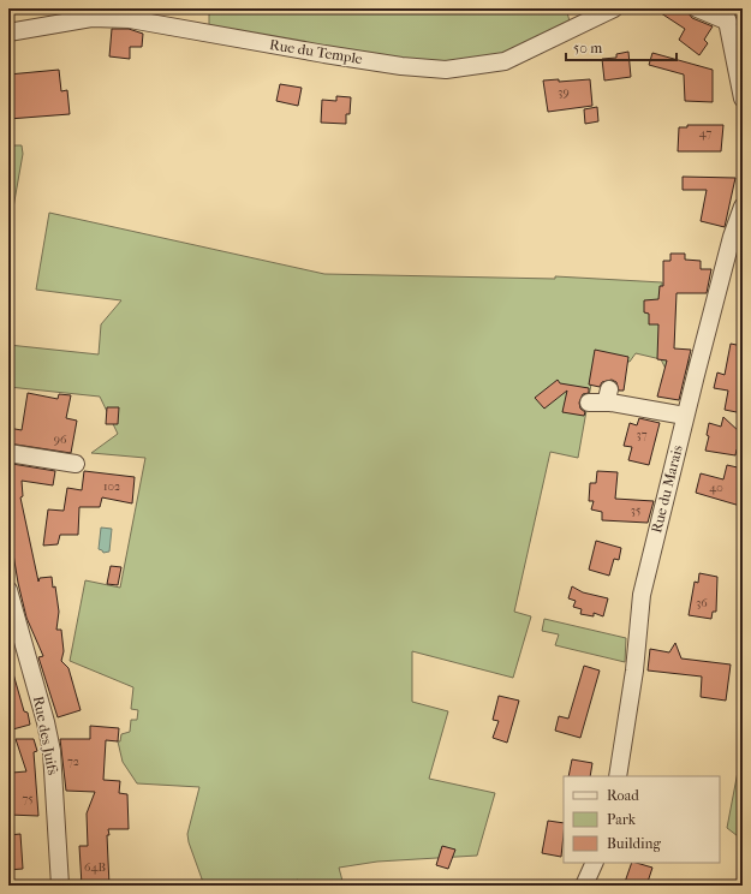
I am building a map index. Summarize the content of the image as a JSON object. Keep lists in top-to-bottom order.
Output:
{
  "streets": {
    "street": ["Rue du Temple", "Rue du Marais", "Rue des Juifs"]
  },
  "house_numbers": [
    "39",
    "47",
    "37",
    "96",
    "102",
    "40",
    "35",
    "36",
    "72",
    "75",
    "64B"
  ],
  "legend": ["Road", "Park", "Building"],
  "scale_bar": "50 m"
}
